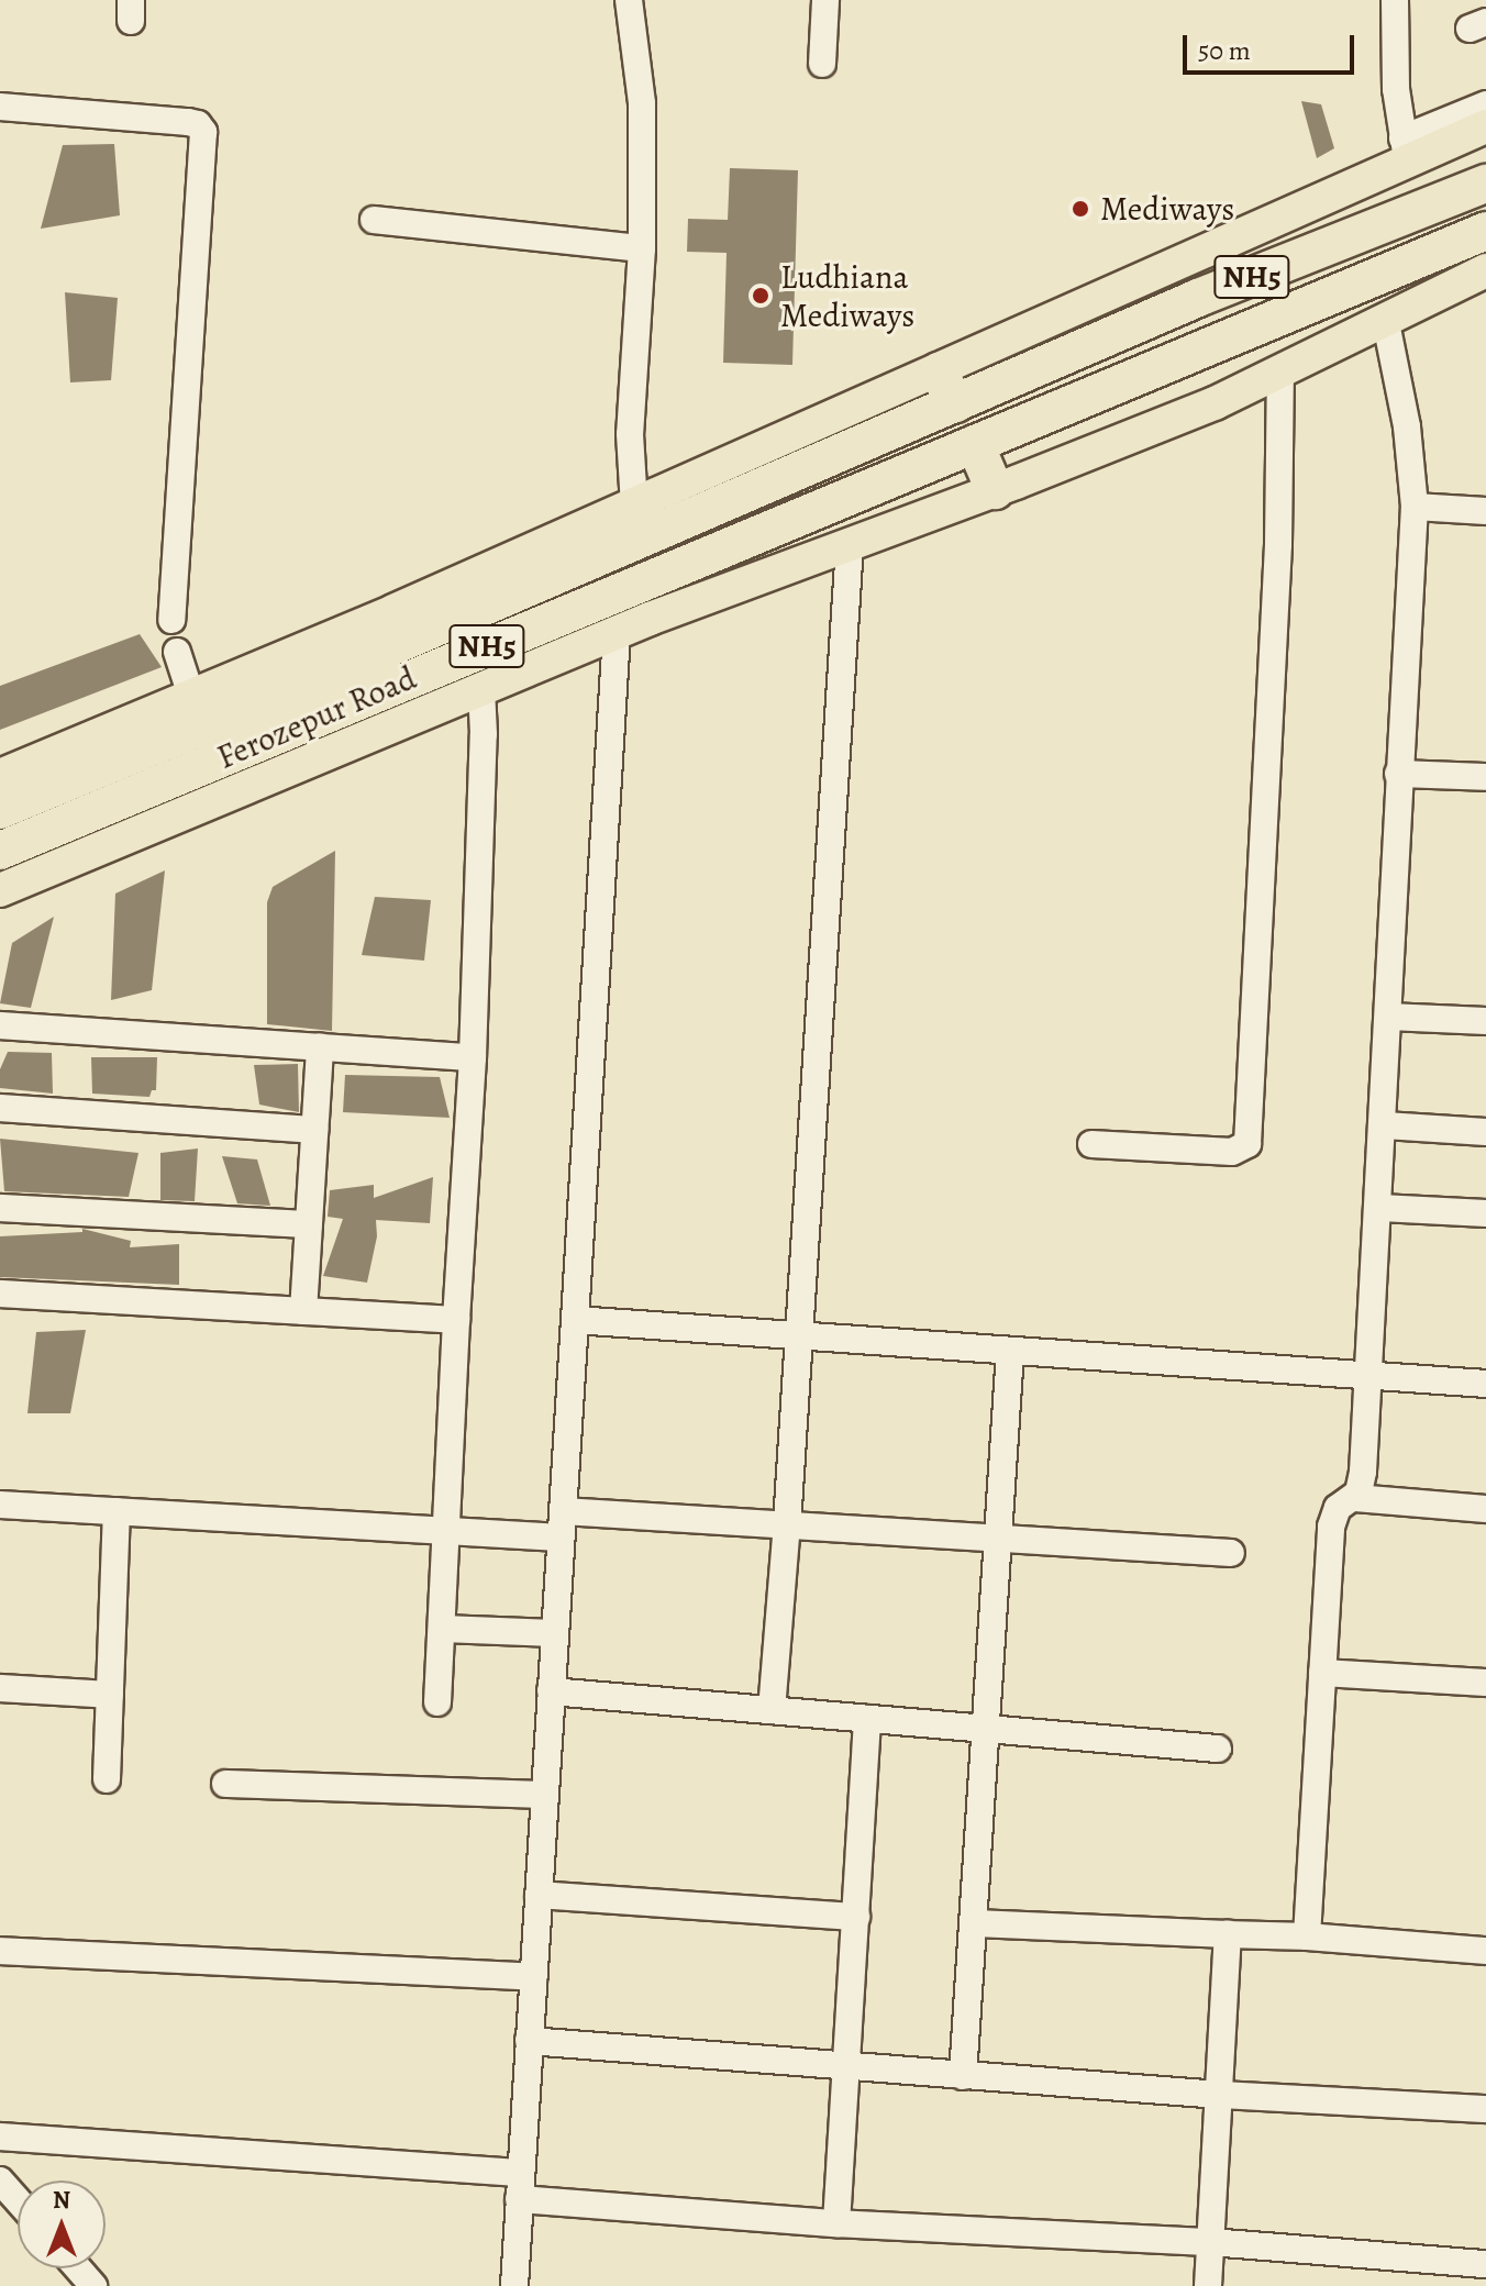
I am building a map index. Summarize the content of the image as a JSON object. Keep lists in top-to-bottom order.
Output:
{
  "streets": {
    "highway": ["NH5", "Ferozepur Road"]
  },
  "crossings": [
    ["NH5", "Ferozepur Road"]
  ],
  "places": ["Mediways", "Ludhiana Mediways"],
  "scale_bar": "50 m",
  "north": "top"
}
